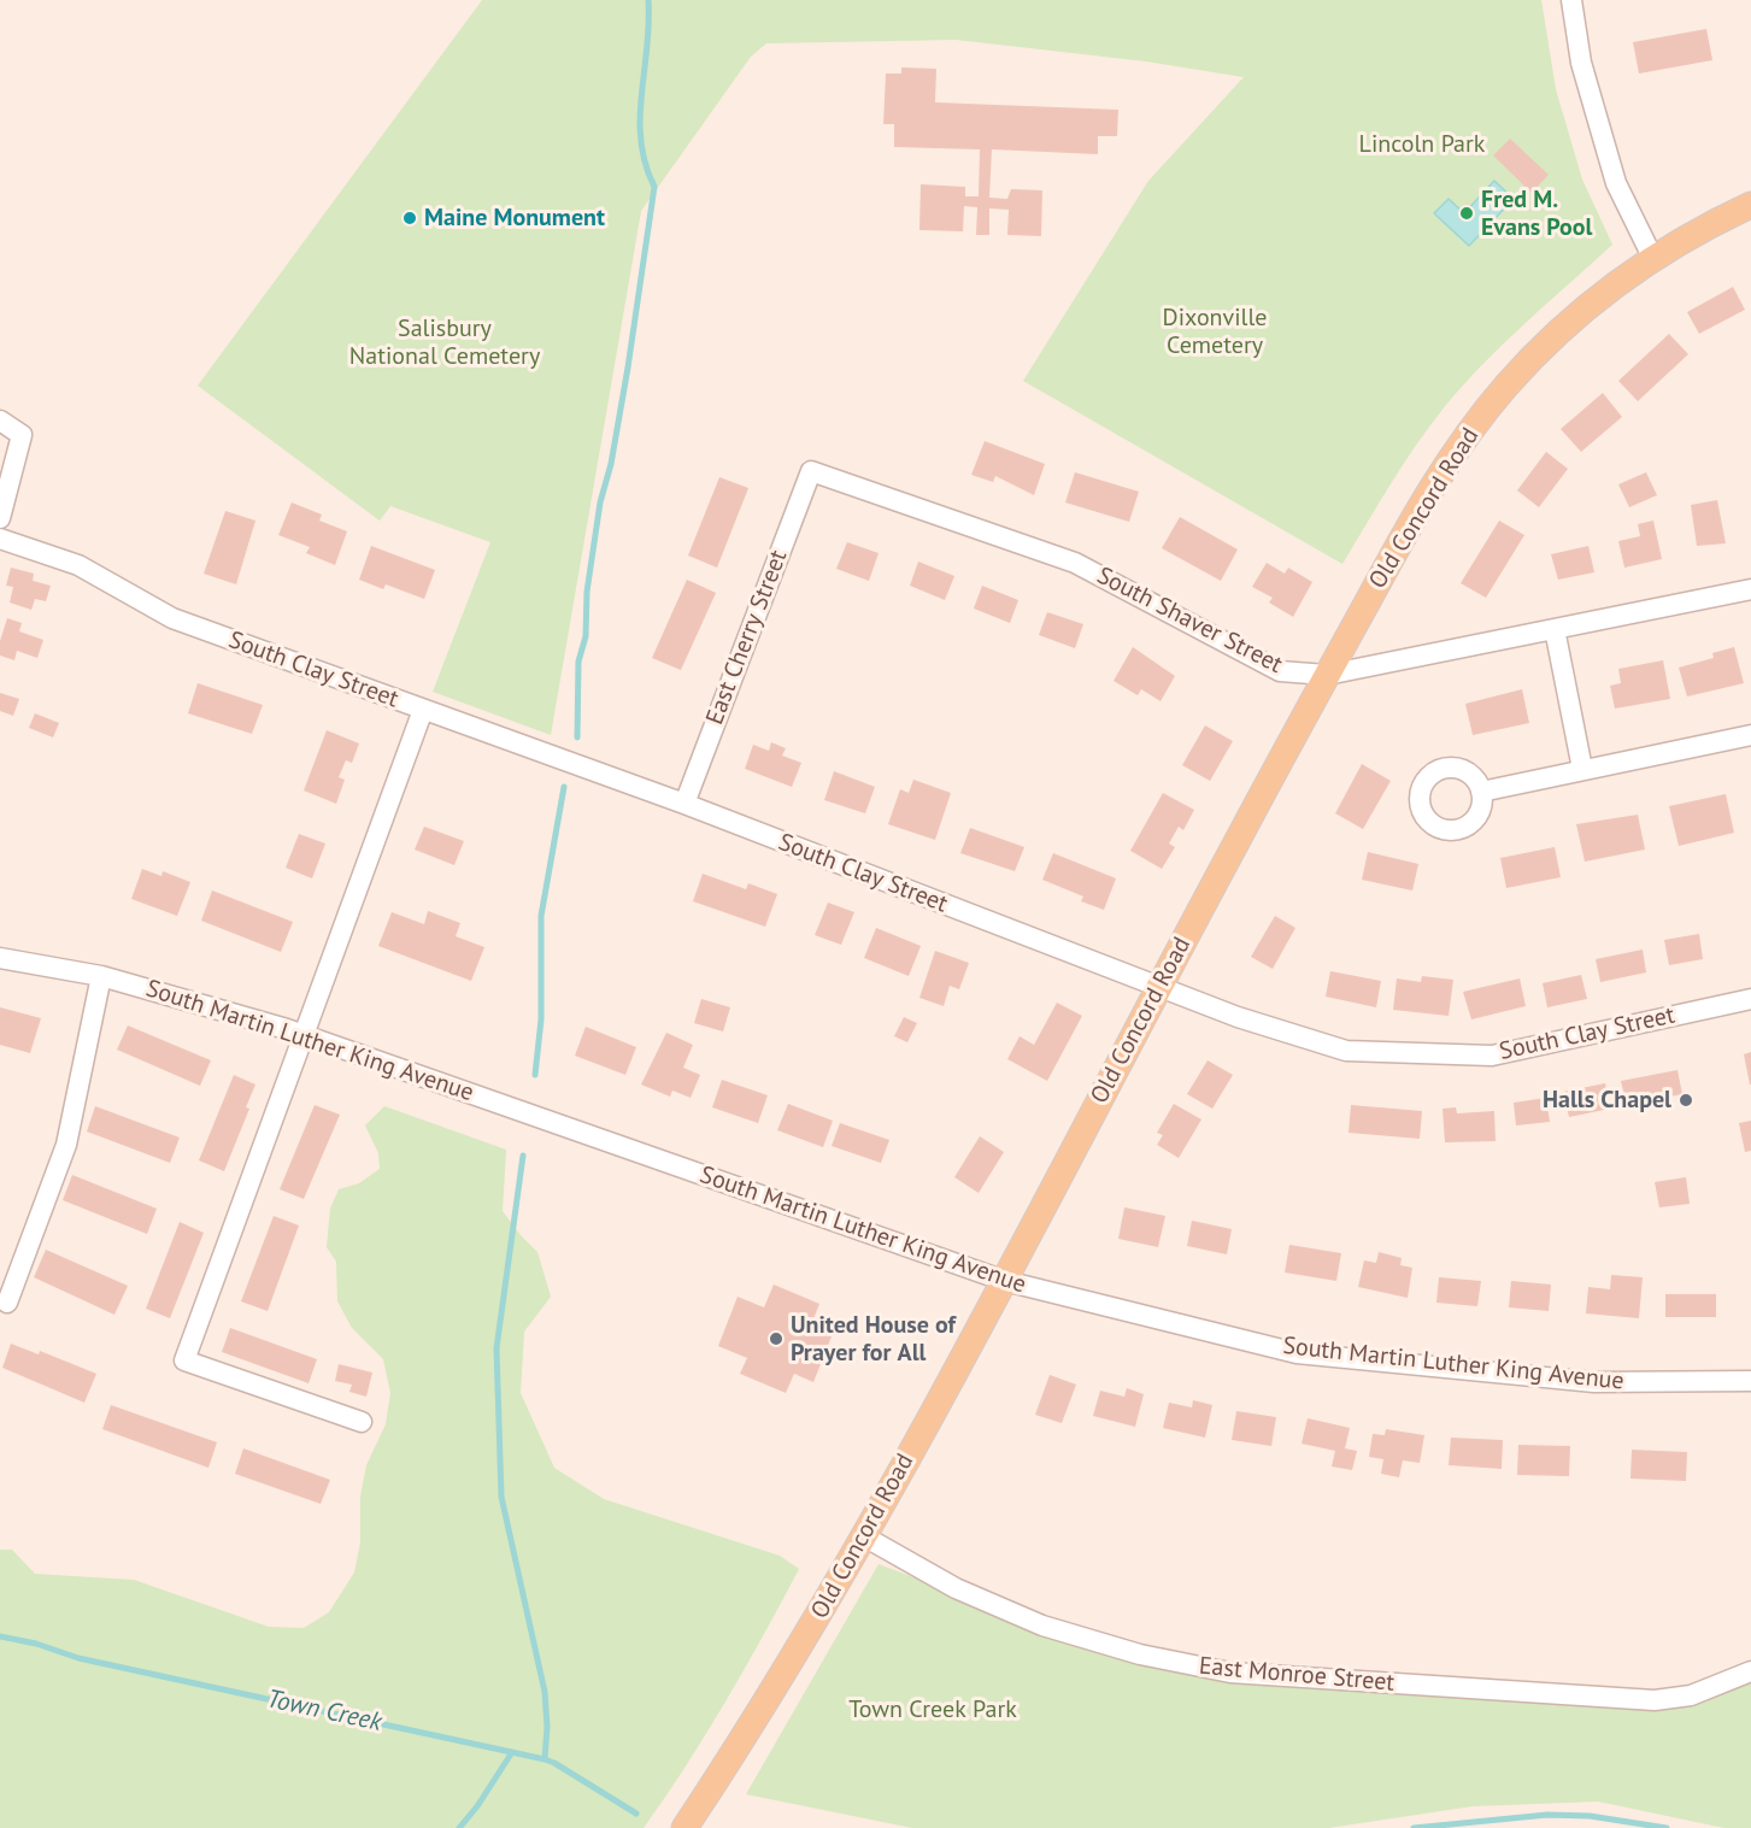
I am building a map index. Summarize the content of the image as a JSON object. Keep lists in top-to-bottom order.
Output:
{
  "streets": {
    "main road": ["Old Concord Road"],
    "street": [
      "South Shaver Street",
      "East Cherry Street",
      "South Clay Street",
      "South Martin Luther King Avenue",
      "East Monroe Street"
    ]
  },
  "crossings": [
    ["Old Concord Road", "South Shaver Street"],
    ["Old Concord Road", "South Clay Street"],
    ["Old Concord Road", "South Martin Luther King Avenue"],
    ["Old Concord Road", "East Monroe Street"],
    ["South Shaver Street", "East Cherry Street"],
    ["East Cherry Street", "South Clay Street"]
  ],
  "water": ["Town Creek"],
  "parks": [
    "Lincoln Park",
    "Dixonville Cemetery",
    "Salisbury National Cemetery",
    "Town Creek Park"
  ],
  "places": [
    "Fred M. Evans Pool",
    "Maine Monument",
    "Halls Chapel",
    "United House of Prayer for All"
  ]
}
